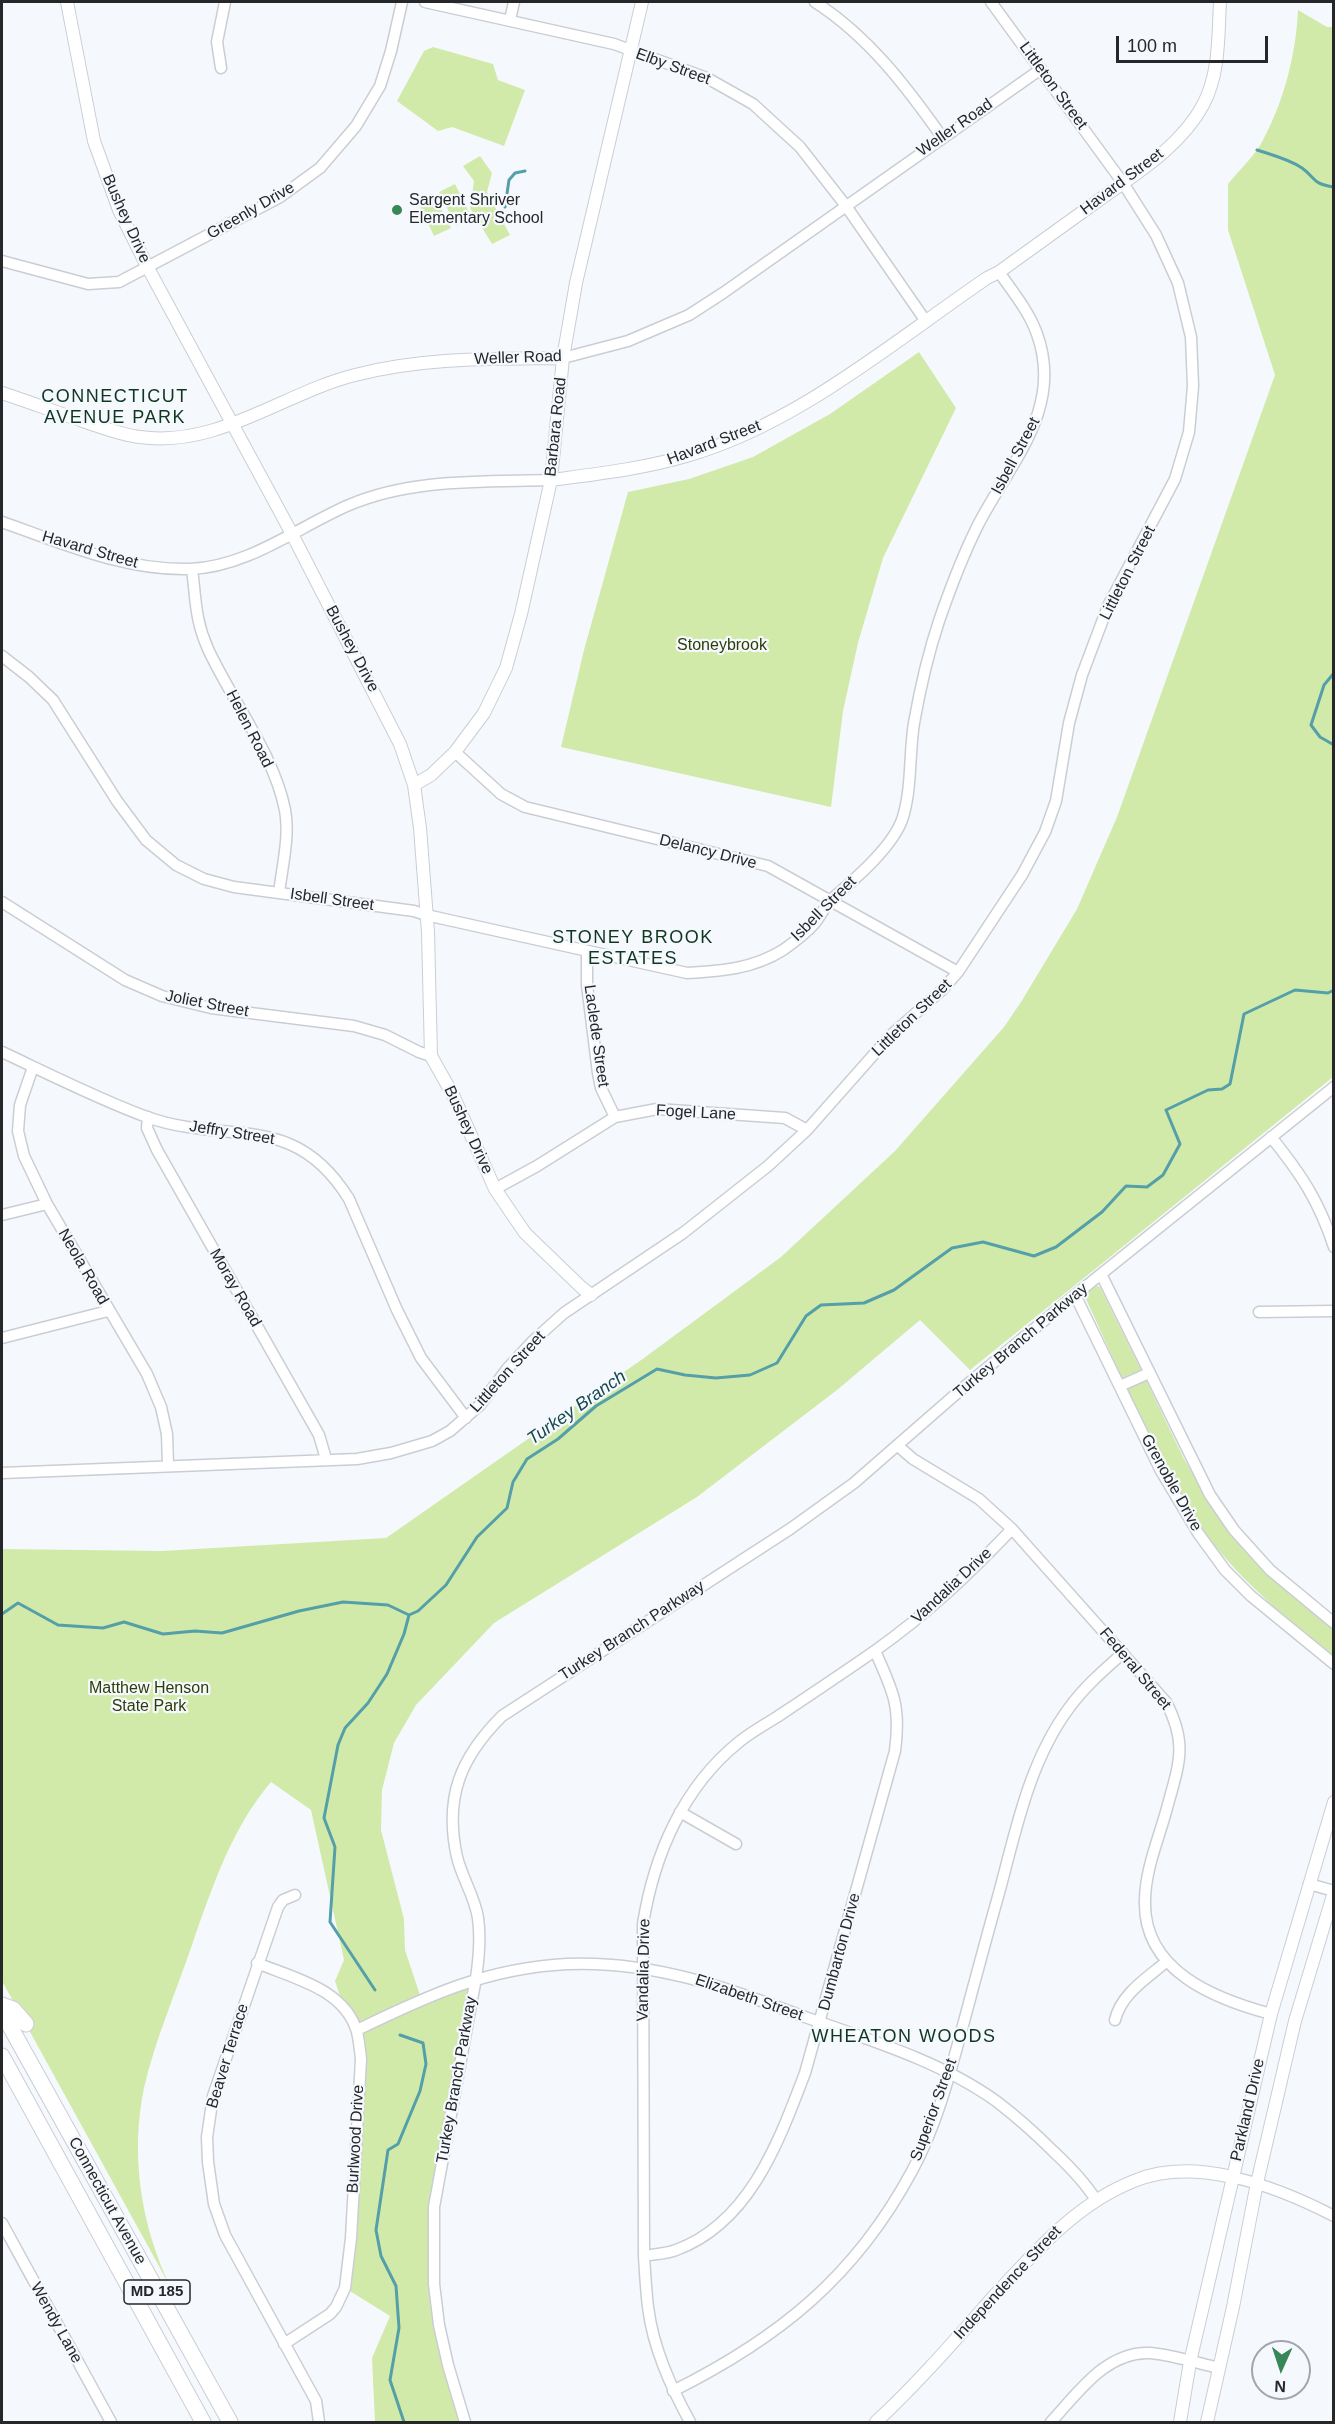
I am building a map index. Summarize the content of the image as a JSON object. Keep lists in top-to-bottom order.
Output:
{
  "streets": {
    "main road": ["Connecticut Avenue", "MD 185"],
    "street": [
      "Elby Street",
      "Littleton Street",
      "Weller Road",
      "Havard Street",
      "Greenly Drive",
      "Bushey Drive",
      "Barbara Road",
      "Isbell Street",
      "Helen Road",
      "Delancy Drive",
      "Joliet Street",
      "Laclede Street",
      "Fogel Lane",
      "Jeffry Street",
      "Neola Road",
      "Moray Road",
      "Turkey Branch Parkway",
      "Grenoble Drive",
      "Vandalia Drive",
      "Federal Street",
      "Dumbarton Drive",
      "Elizabeth Street",
      "Beaver Terrace",
      "Superior Street",
      "Parkland Drive",
      "Burlwood Drive",
      "Independence Street",
      "Wendy Lane"
    ]
  },
  "crossings": [
    ["Elby Street", "Weller Road"],
    ["Elby Street", "Havard Street"],
    ["Elby Street", "Barbara Road"],
    ["Littleton Street", "Weller Road"],
    ["Littleton Street", "Havard Street"],
    ["Littleton Street", "Bushey Drive"],
    ["Littleton Street", "Delancy Drive"],
    ["Littleton Street", "Fogel Lane"],
    ["Littleton Street", "Jeffry Street"],
    ["Littleton Street", "Neola Road"],
    ["Littleton Street", "Moray Road"],
    ["Weller Road", "Bushey Drive"],
    ["Weller Road", "Barbara Road"],
    ["Havard Street", "Bushey Drive"],
    ["Havard Street", "Barbara Road"],
    ["Havard Street", "Isbell Street"],
    ["Havard Street", "Helen Road"],
    ["Greenly Drive", "Bushey Drive"],
    ["Bushey Drive", "Barbara Road"],
    ["Bushey Drive", "Isbell Street"],
    ["Bushey Drive", "Joliet Street"],
    ["Bushey Drive", "Fogel Lane"],
    ["Barbara Road", "Delancy Drive"],
    ["Isbell Street", "Helen Road"],
    ["Isbell Street", "Delancy Drive"],
    ["Isbell Street", "Laclede Street"],
    ["Laclede Street", "Fogel Lane"],
    ["Jeffry Street", "Neola Road"],
    ["Jeffry Street", "Moray Road"],
    ["Turkey Branch Parkway", "Grenoble Drive"],
    ["Turkey Branch Parkway", "Federal Street"],
    ["Turkey Branch Parkway", "Elizabeth Street"],
    ["Vandalia Drive", "Federal Street"],
    ["Vandalia Drive", "Dumbarton Drive"],
    ["Vandalia Drive", "Elizabeth Street"],
    ["Vandalia Drive", "Superior Street"],
    ["Federal Street", "Superior Street"],
    ["Federal Street", "Parkland Drive"],
    ["Dumbarton Drive", "Elizabeth Street"],
    ["Elizabeth Street", "Superior Street"],
    ["Elizabeth Street", "Burlwood Drive"],
    ["Elizabeth Street", "Independence Street"],
    ["Beaver Terrace", "Burlwood Drive"],
    ["Parkland Drive", "Independence Street"]
  ],
  "districts": ["CONNECTICUT AVENUE PARK", "STONEY BROOK ESTATES", "WHEATON WOODS"],
  "water": ["Turkey Branch"],
  "parks": ["Stoneybrook", "Matthew Henson State Park"],
  "places": ["Sargent Shriver Elementary School"],
  "scale_bar": "100 m",
  "north": "bottom"
}
